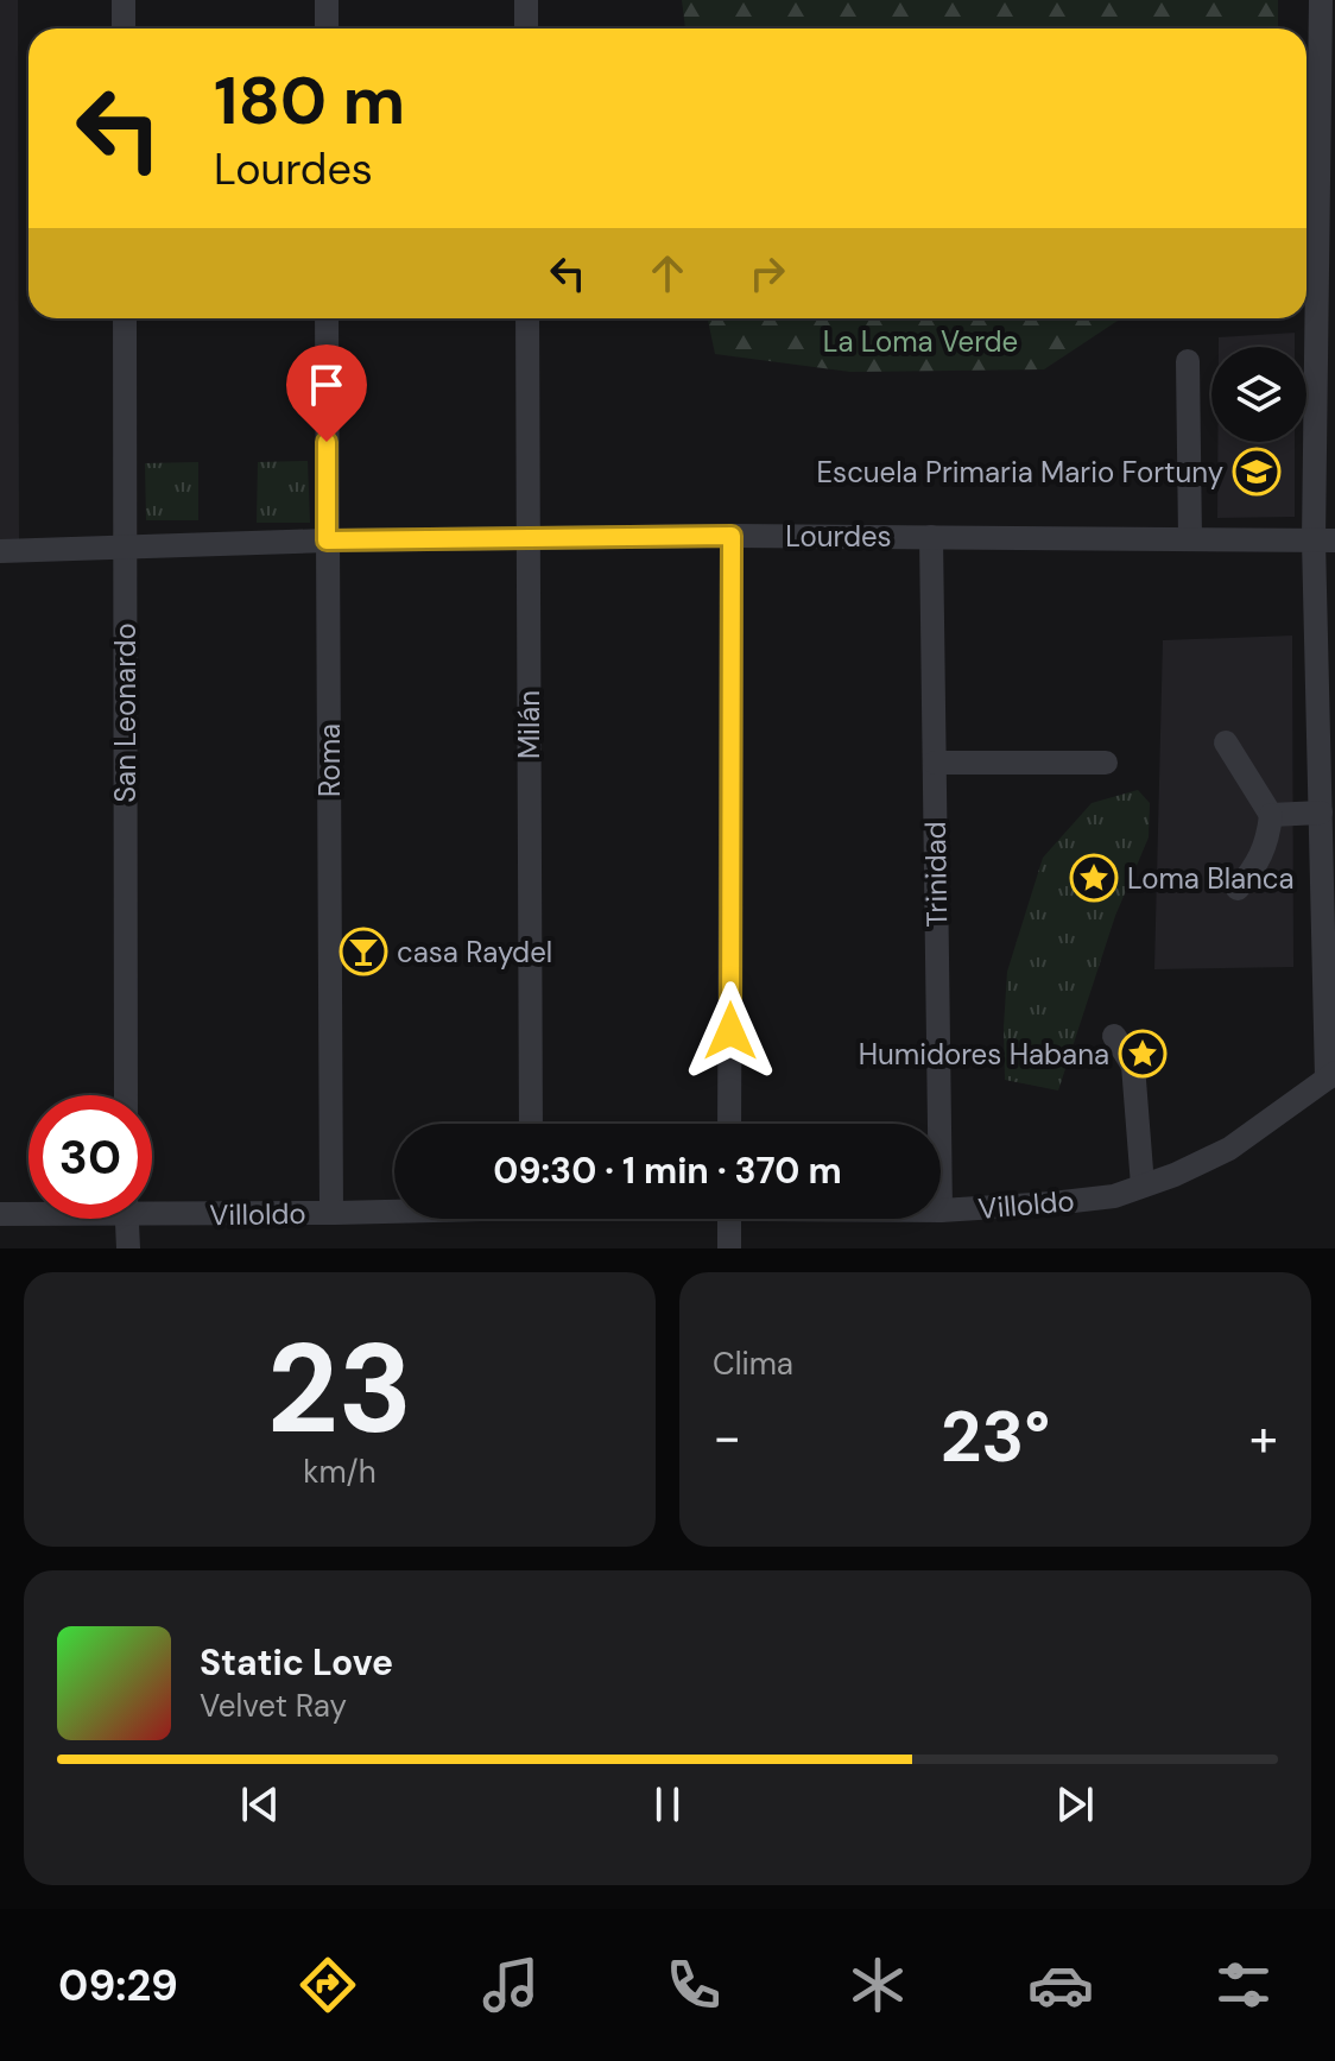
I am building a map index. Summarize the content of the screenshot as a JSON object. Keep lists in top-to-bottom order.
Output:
{
  "streets": {
    "street": [
      "Lourdes",
      "San Leonardo",
      "Milán",
      "Roma",
      "Trinidad",
      "Villoldo"
    ]
  },
  "crossings": [
    ["Lourdes", "San Leonardo"],
    ["Lourdes", "Milán"],
    ["Lourdes", "Roma"],
    ["Lourdes", "Trinidad"],
    ["Roma", "Villoldo"]
  ],
  "parks": ["La Loma Verde"],
  "places": {
    "school or university": ["Escuela Primaria Mario Fortuny"],
    "place": ["Loma Blanca", "Humidores Habana"],
    "bar": ["casa Raydel"]
  },
  "page": {
    "turn": ["180 m", "Lourdes"],
    "limit": "30",
    "trip": "09:30 · 1 min · 370 m",
    "tile": [
      ["23", "km/h"],
      "Clima"
    ],
    "heat": ["−", "23°", "+"],
    "song": ["Static Love", "Velvet Ray"],
    "tabs": "09:29"
  }
}
